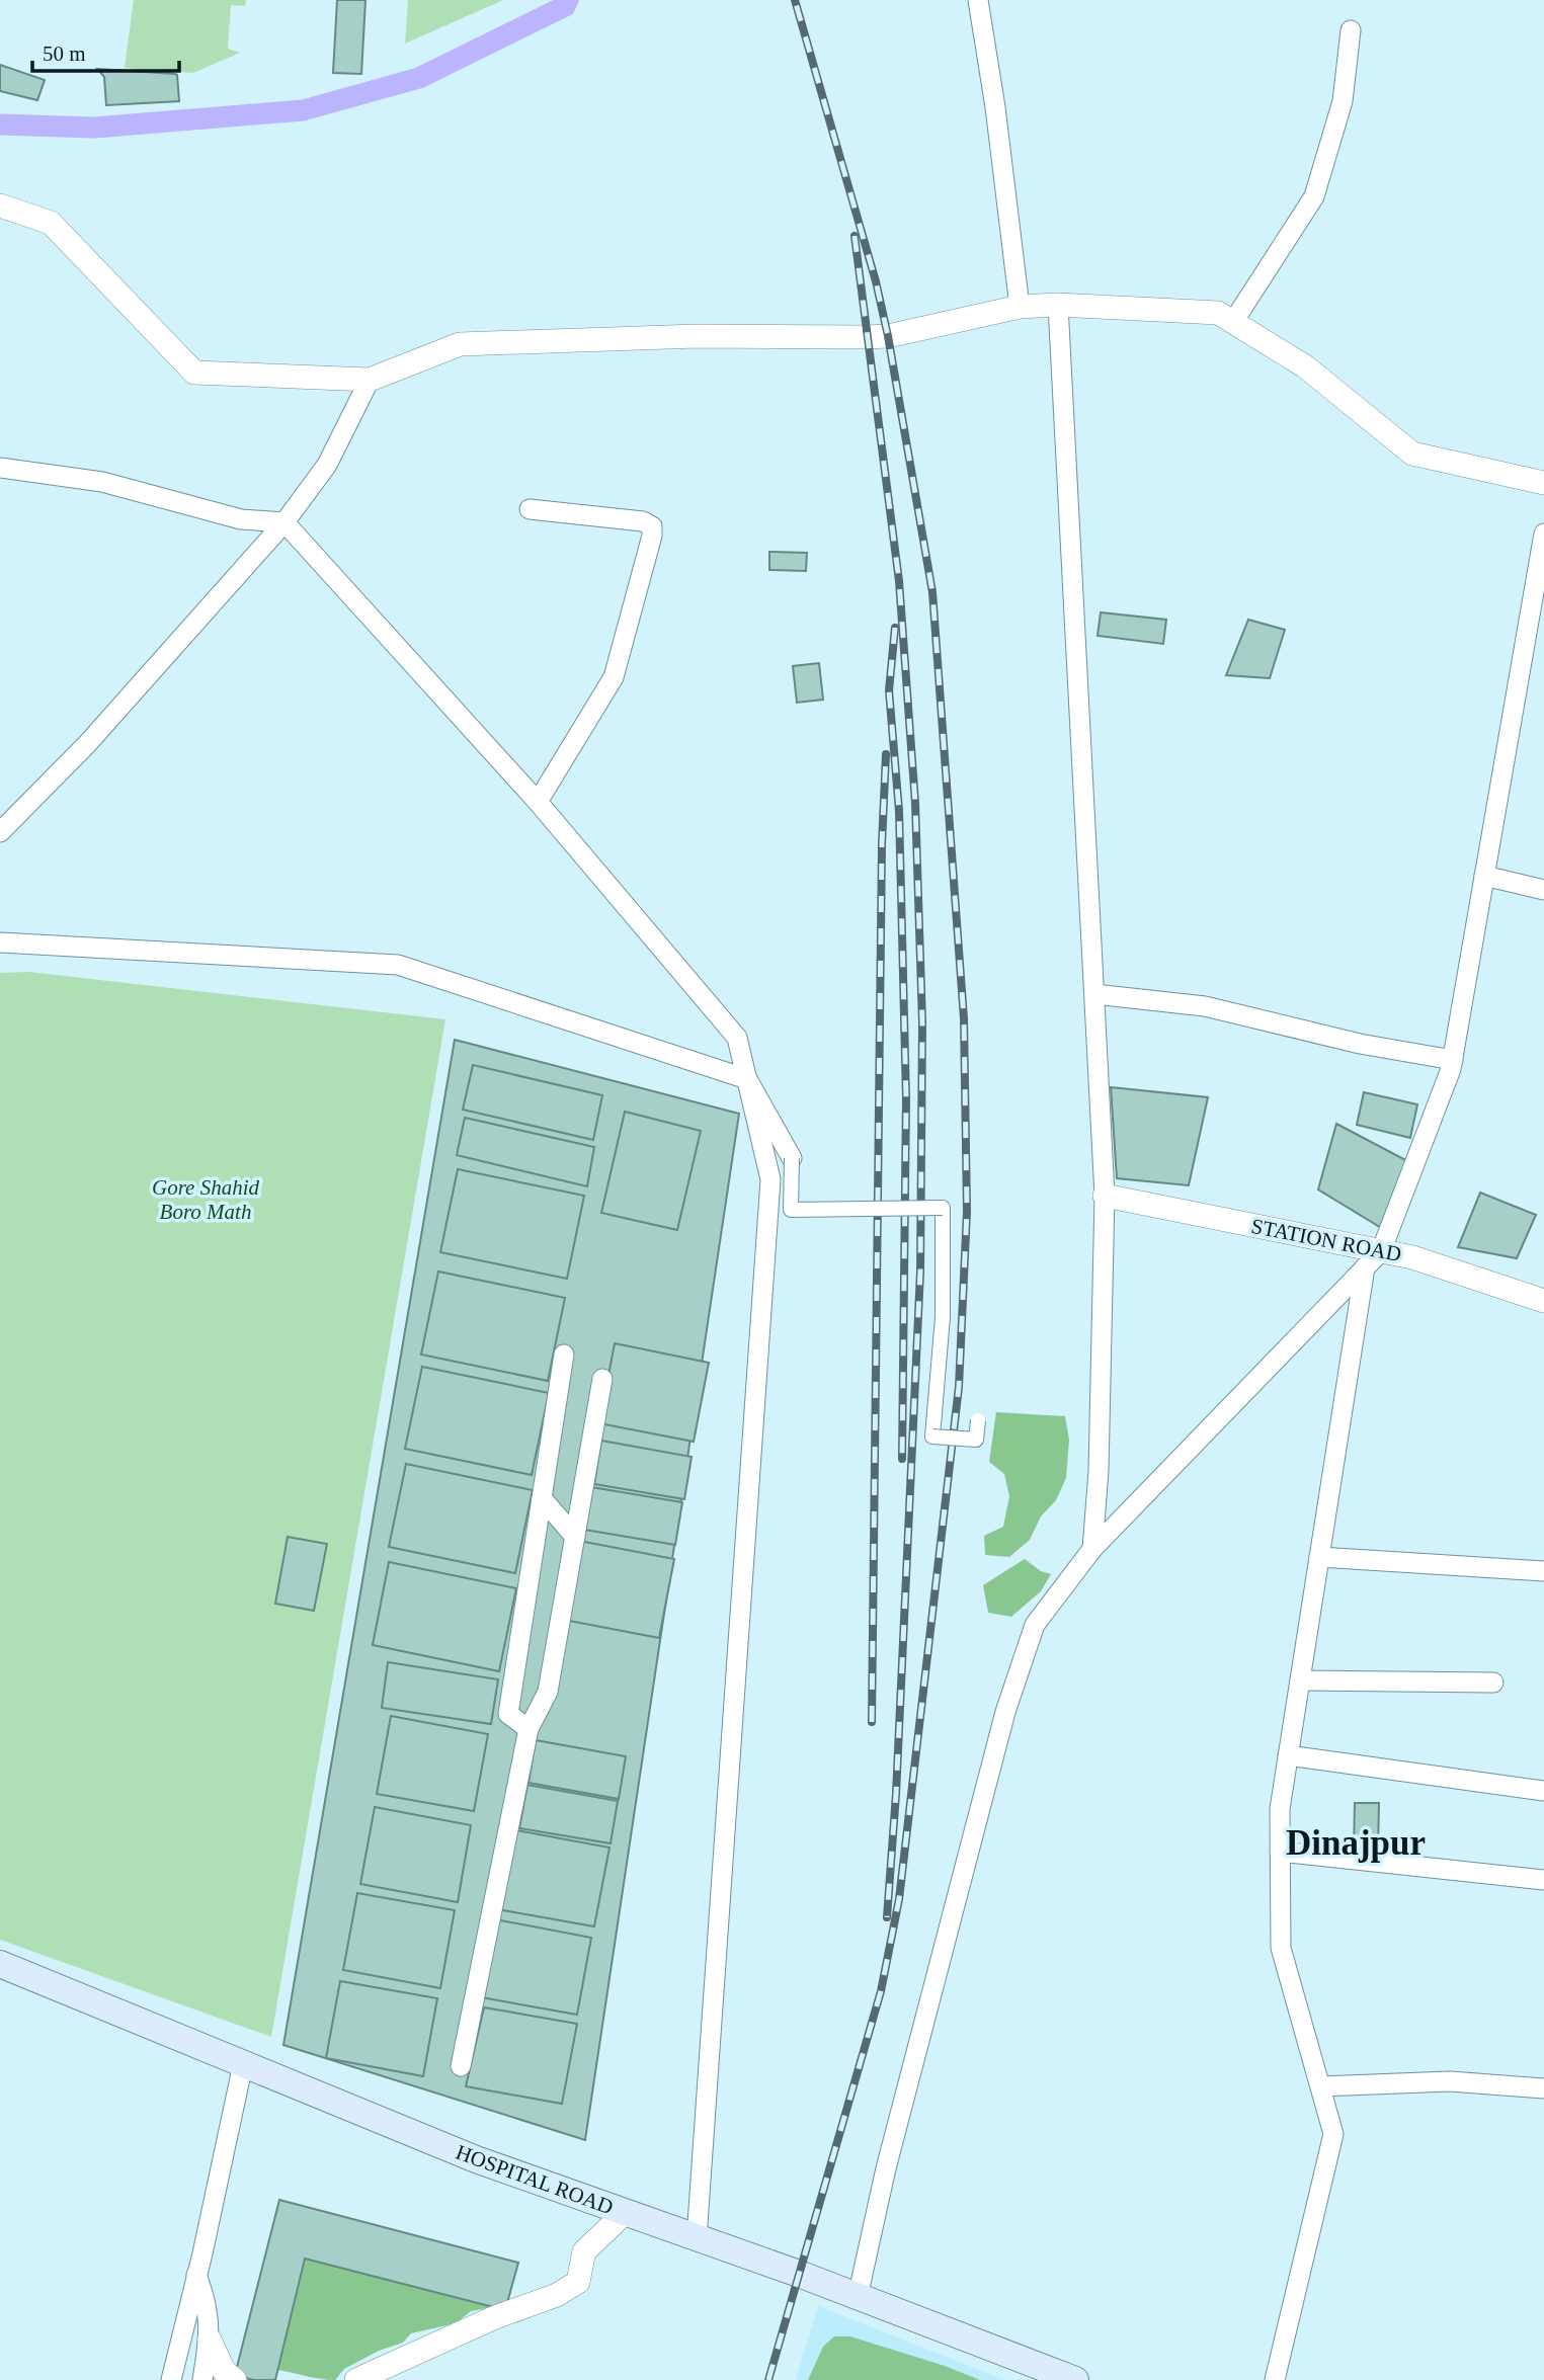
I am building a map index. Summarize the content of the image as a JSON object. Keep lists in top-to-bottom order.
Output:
{
  "streets": {
    "main road": ["HOSPITAL ROAD"],
    "street": ["STATION ROAD"]
  },
  "districts": ["Dinajpur"],
  "parks": ["Gore Shahid Boro Math"],
  "scale_bar": "50 m"
}
